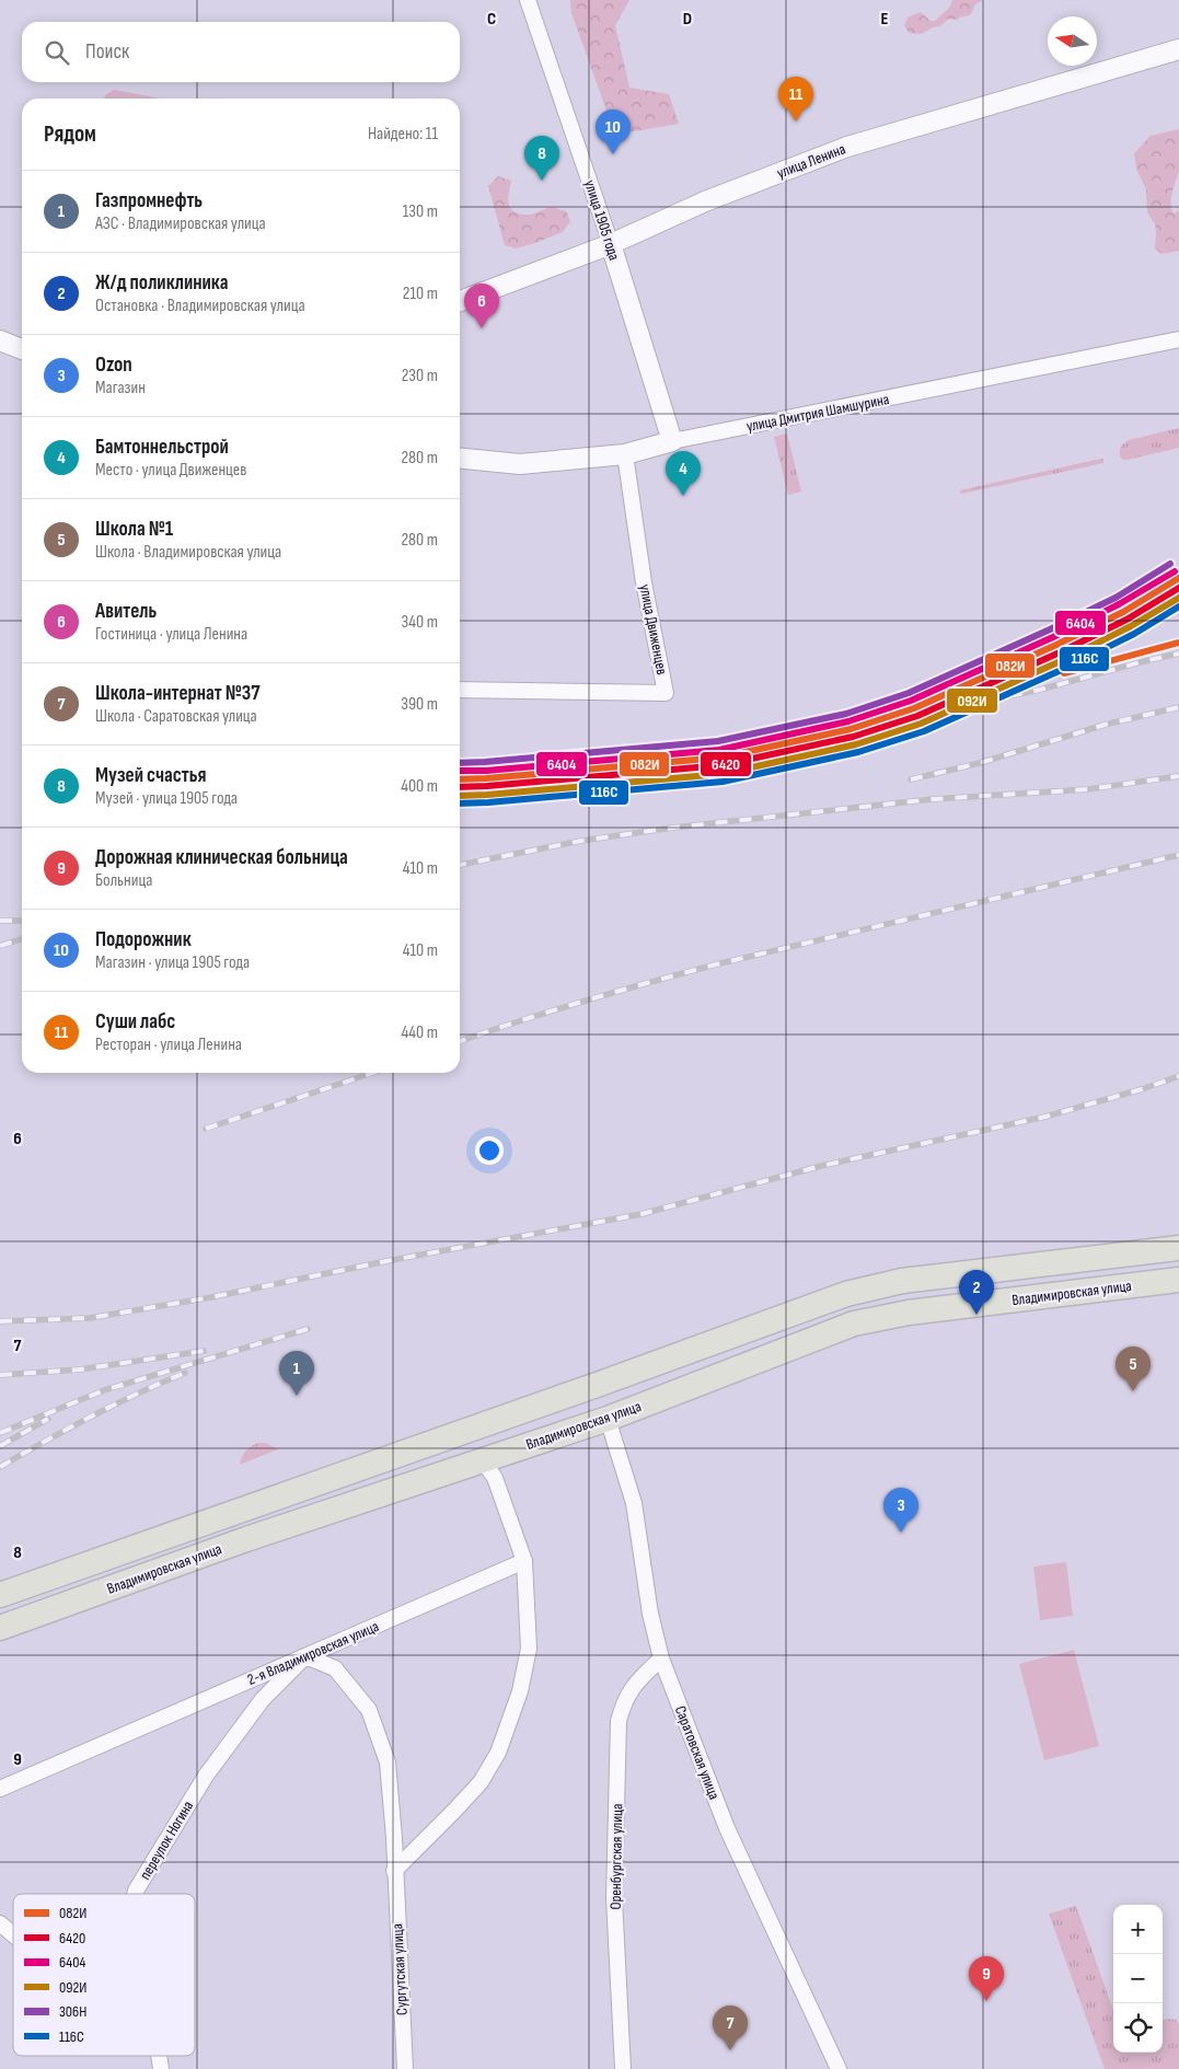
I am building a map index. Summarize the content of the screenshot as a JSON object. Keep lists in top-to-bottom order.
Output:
{
  "streets": {
    "main road": ["Владимировская улица"],
    "street": [
      "улица Ленина",
      "улица 1905 года",
      "улица Дмитрия Шамшурина",
      "улица Движенцев",
      "2-я Владимировская улица",
      "Саратовская улица",
      "переулок Ногина",
      "Оренбургская улица",
      "Сургутская улица"
    ]
  },
  "crossings": [
    ["улица Ленина", "улица 1905 года"],
    ["улица 1905 года", "улица Дмитрия Шамшурина"],
    ["улица Дмитрия Шамшурина", "улица Движенцев"],
    ["Владимировская улица", "Саратовская улица"],
    ["2-я Владимировская улица", "переулок Ногина"],
    ["2-я Владимировская улица", "Сургутская улица"],
    ["Саратовская улица", "Оренбургская улица"],
    ["переулок Ногина", "Сургутская улица"]
  ],
  "lines": [
    "transit line 306Н",
    "transit line 6404",
    "transit line 082И",
    "transit line 6420",
    "transit line 092И",
    "transit line 116С"
  ],
  "legend": [
    "082И",
    "6420",
    "6404",
    "092И",
    "306Н",
    "116С"
  ],
  "north": "left",
  "page": {
    "search": "Поиск",
    "pins": [
      "11",
      "10",
      "8",
      "6",
      "4",
      "2",
      "5",
      "1",
      "3",
      "9",
      "7"
    ],
    "heading": ["Рядом", "Найдено: 11"],
    "list": [
      {
        "mark": "1",
        "name": "Газпромнефть",
        "note": "АЗС · Владимировская улица",
        "value": "130 m"
      },
      {
        "mark": "2",
        "name": "Ж/д поликлиника",
        "note": "Остановка · Владимировская улица",
        "value": "210 m"
      },
      {
        "mark": "3",
        "name": "Ozon",
        "note": "Магазин",
        "value": "230 m"
      },
      {
        "mark": "4",
        "name": "Бамтоннельстрой",
        "note": "Место · улица Движенцев",
        "value": "280 m"
      },
      {
        "mark": "5",
        "name": "Школа №1",
        "note": "Школа · Владимировская улица",
        "value": "280 m"
      },
      {
        "mark": "6",
        "name": "Авитель",
        "note": "Гостиница · улица Ленина",
        "value": "340 m"
      },
      {
        "mark": "7",
        "name": "Школа-интернат №37",
        "note": "Школа · Саратовская улица",
        "value": "390 m"
      },
      {
        "mark": "8",
        "name": "Музей счастья",
        "note": "Музей · улица 1905 года",
        "value": "400 m"
      },
      {
        "mark": "9",
        "name": "Дорожная клиническая больница",
        "note": "Больница",
        "value": "410 m"
      },
      {
        "mark": "10",
        "name": "Подорожник",
        "note": "Магазин · улица 1905 года",
        "value": "410 m"
      },
      {
        "mark": "11",
        "name": "Суши лабс",
        "note": "Ресторан · улица Ленина",
        "value": "440 m"
      }
    ],
    "map_buttons": ["+", "−"]
  },
  "grid": {
    "columns": ["C", "D", "E"],
    "rows": [
      "6",
      "7",
      "8",
      "9"
    ]
  }
}
